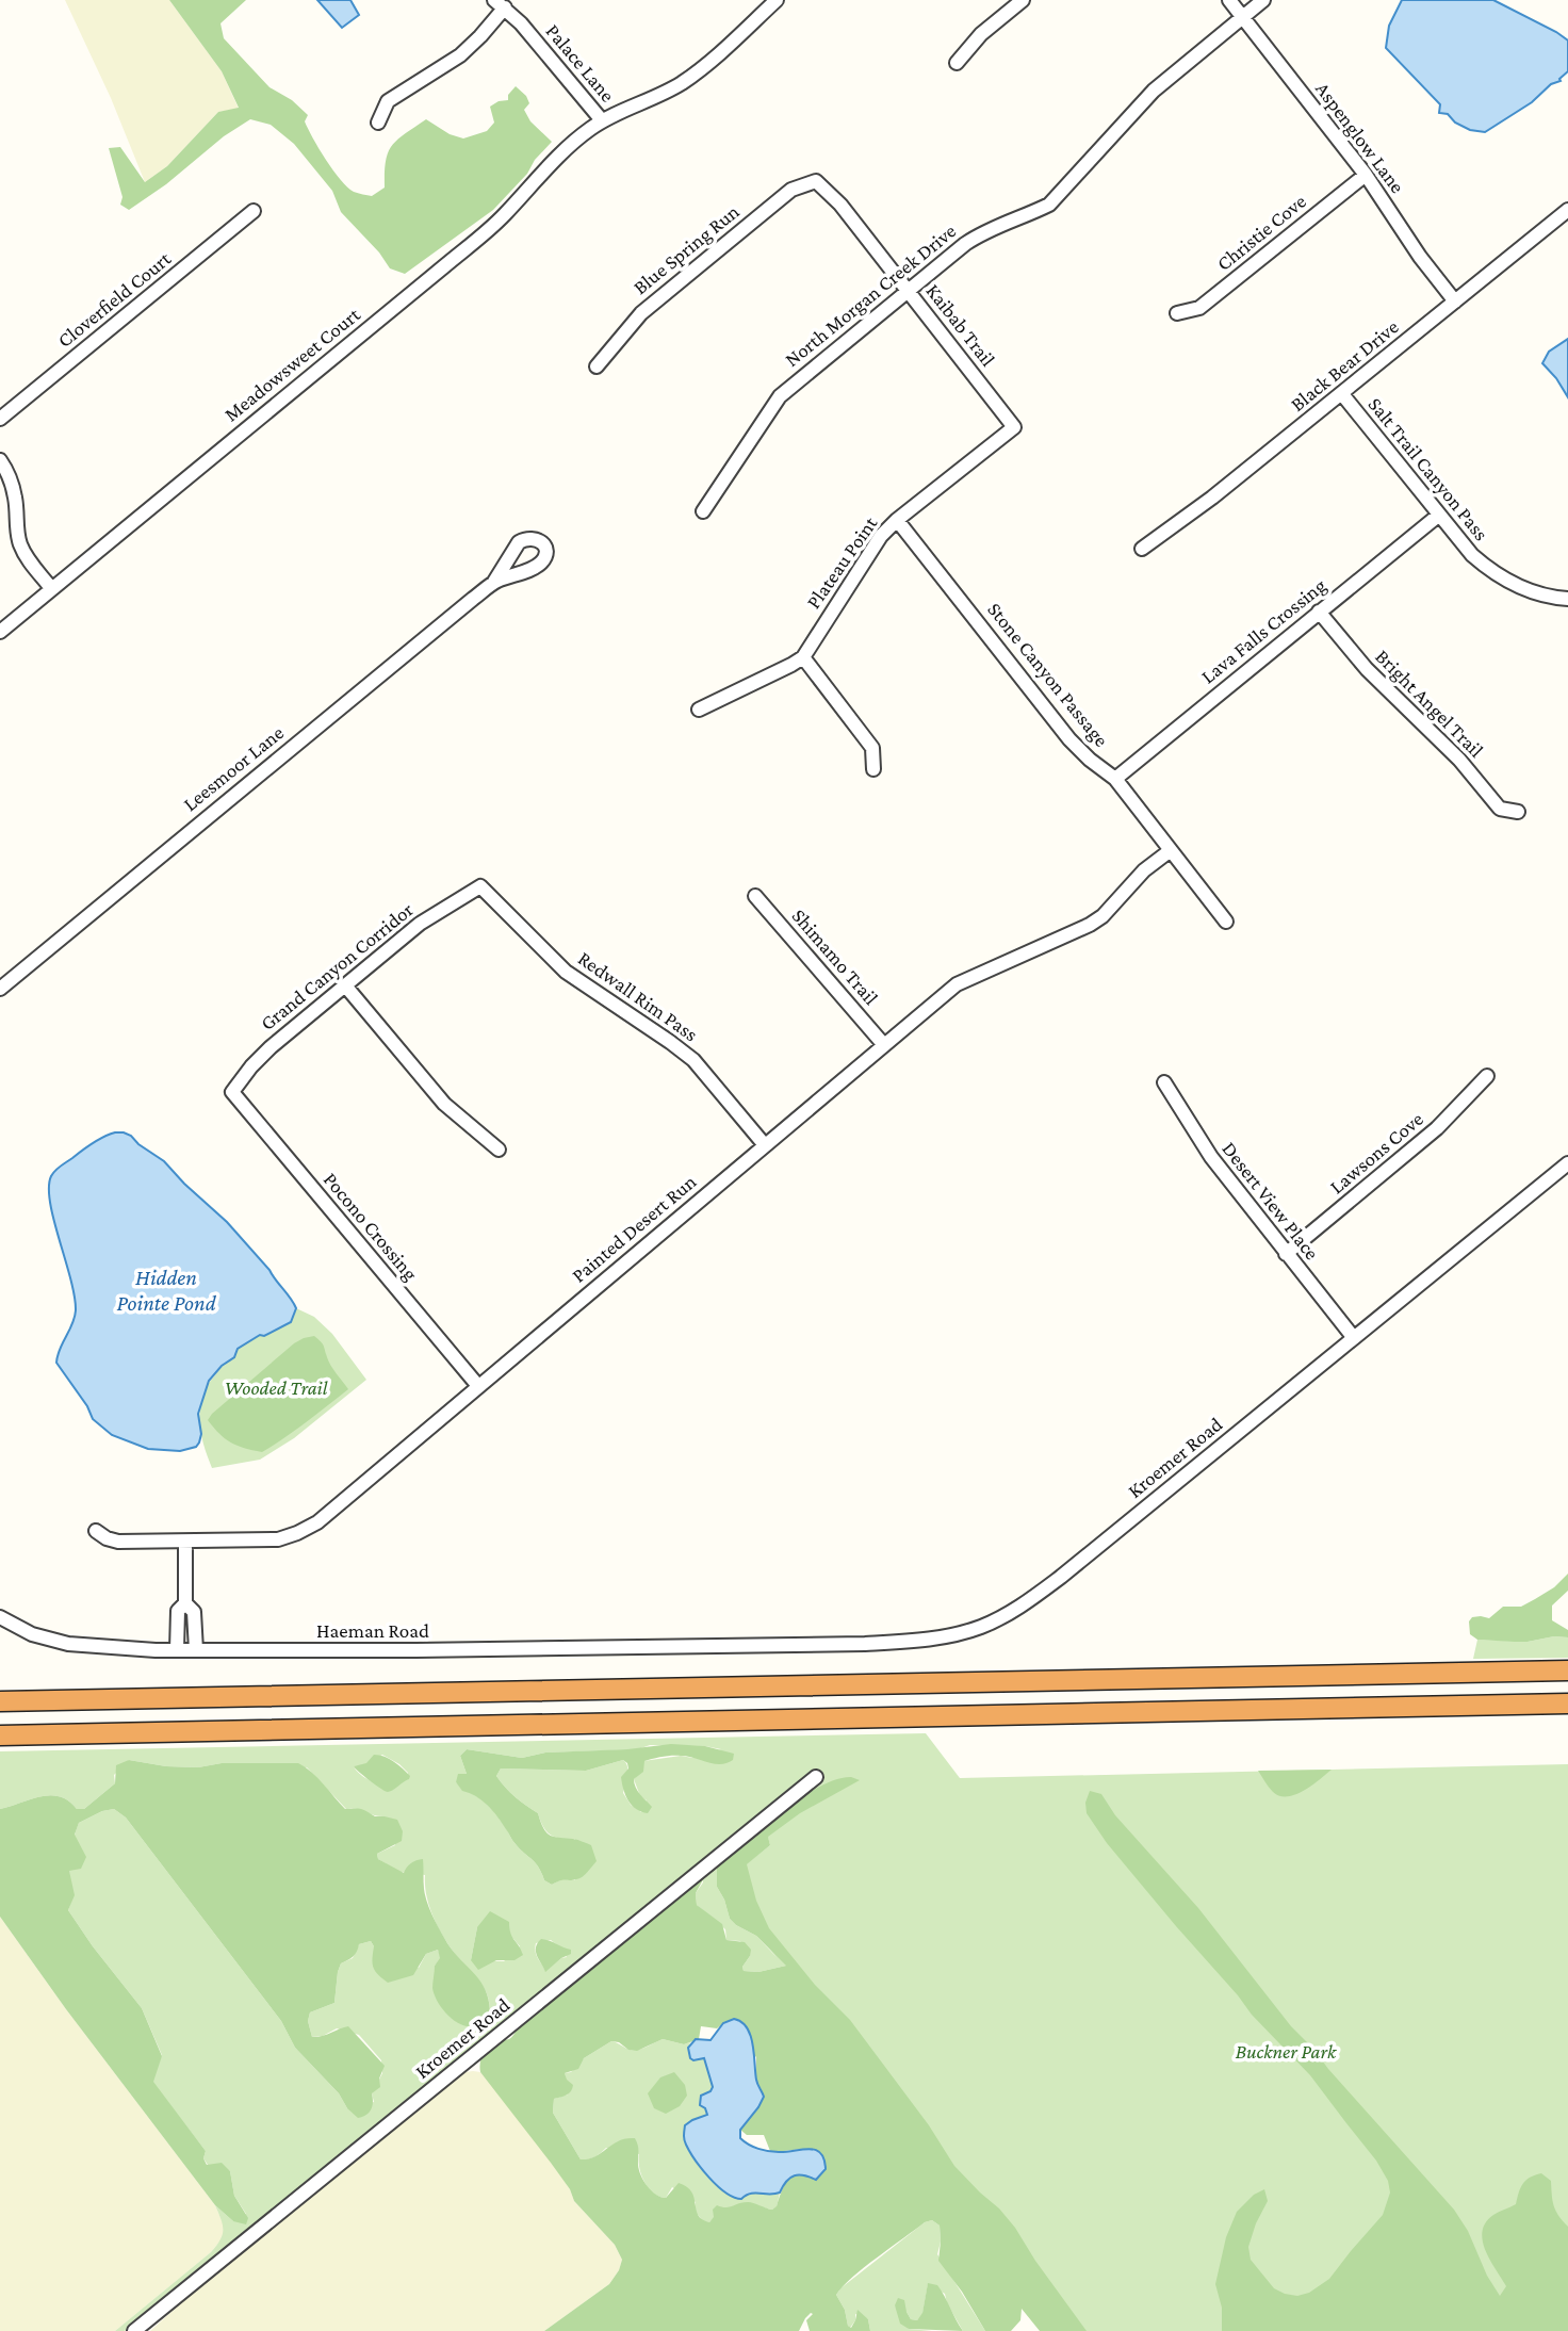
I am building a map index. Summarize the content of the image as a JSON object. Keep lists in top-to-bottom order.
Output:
{
  "streets": {
    "street": [
      "Palace Lane",
      "Aspenglow Lane",
      "Christie Cove",
      "Blue Spring Run",
      "North Morgan Creek Drive",
      "Cloverfield Court",
      "Kaibab Trail",
      "Meadowsweet Court",
      "Black Bear Drive",
      "Salt Trail Canyon Pass",
      "Plateau Point",
      "Lava Falls Crossing",
      "Stone Canyon Passage",
      "Bright Angel Trail",
      "Leesmoor Lane",
      "Shimamo Trail",
      "Grand Canyon Corridor",
      "Redwall Rim Pass",
      "Lawsons Cove",
      "Desert View Place",
      "Pocono Crossing",
      "Painted Desert Run",
      "Kroemer Road",
      "Haeman Road"
    ]
  },
  "crossings": [
    ["Palace Lane", "Meadowsweet Court"],
    ["Aspenglow Lane", "Christie Cove"],
    ["Aspenglow Lane", "North Morgan Creek Drive"],
    ["Aspenglow Lane", "Black Bear Drive"],
    ["Blue Spring Run", "Kaibab Trail"],
    ["North Morgan Creek Drive", "Kaibab Trail"],
    ["Kaibab Trail", "Plateau Point"],
    ["Black Bear Drive", "Salt Trail Canyon Pass"],
    ["Salt Trail Canyon Pass", "Lava Falls Crossing"],
    ["Plateau Point", "Stone Canyon Passage"],
    ["Lava Falls Crossing", "Stone Canyon Passage"],
    ["Lava Falls Crossing", "Bright Angel Trail"],
    ["Stone Canyon Passage", "Painted Desert Run"],
    ["Shimamo Trail", "Painted Desert Run"],
    ["Grand Canyon Corridor", "Redwall Rim Pass"],
    ["Grand Canyon Corridor", "Pocono Crossing"],
    ["Redwall Rim Pass", "Painted Desert Run"],
    ["Lawsons Cove", "Desert View Place"],
    ["Desert View Place", "Kroemer Road"],
    ["Pocono Crossing", "Painted Desert Run"],
    ["Kroemer Road", "Haeman Road"]
  ],
  "water": ["Hidden Pointe Pond"],
  "parks": ["Wooded Trail", "Buckner Park"]
}
